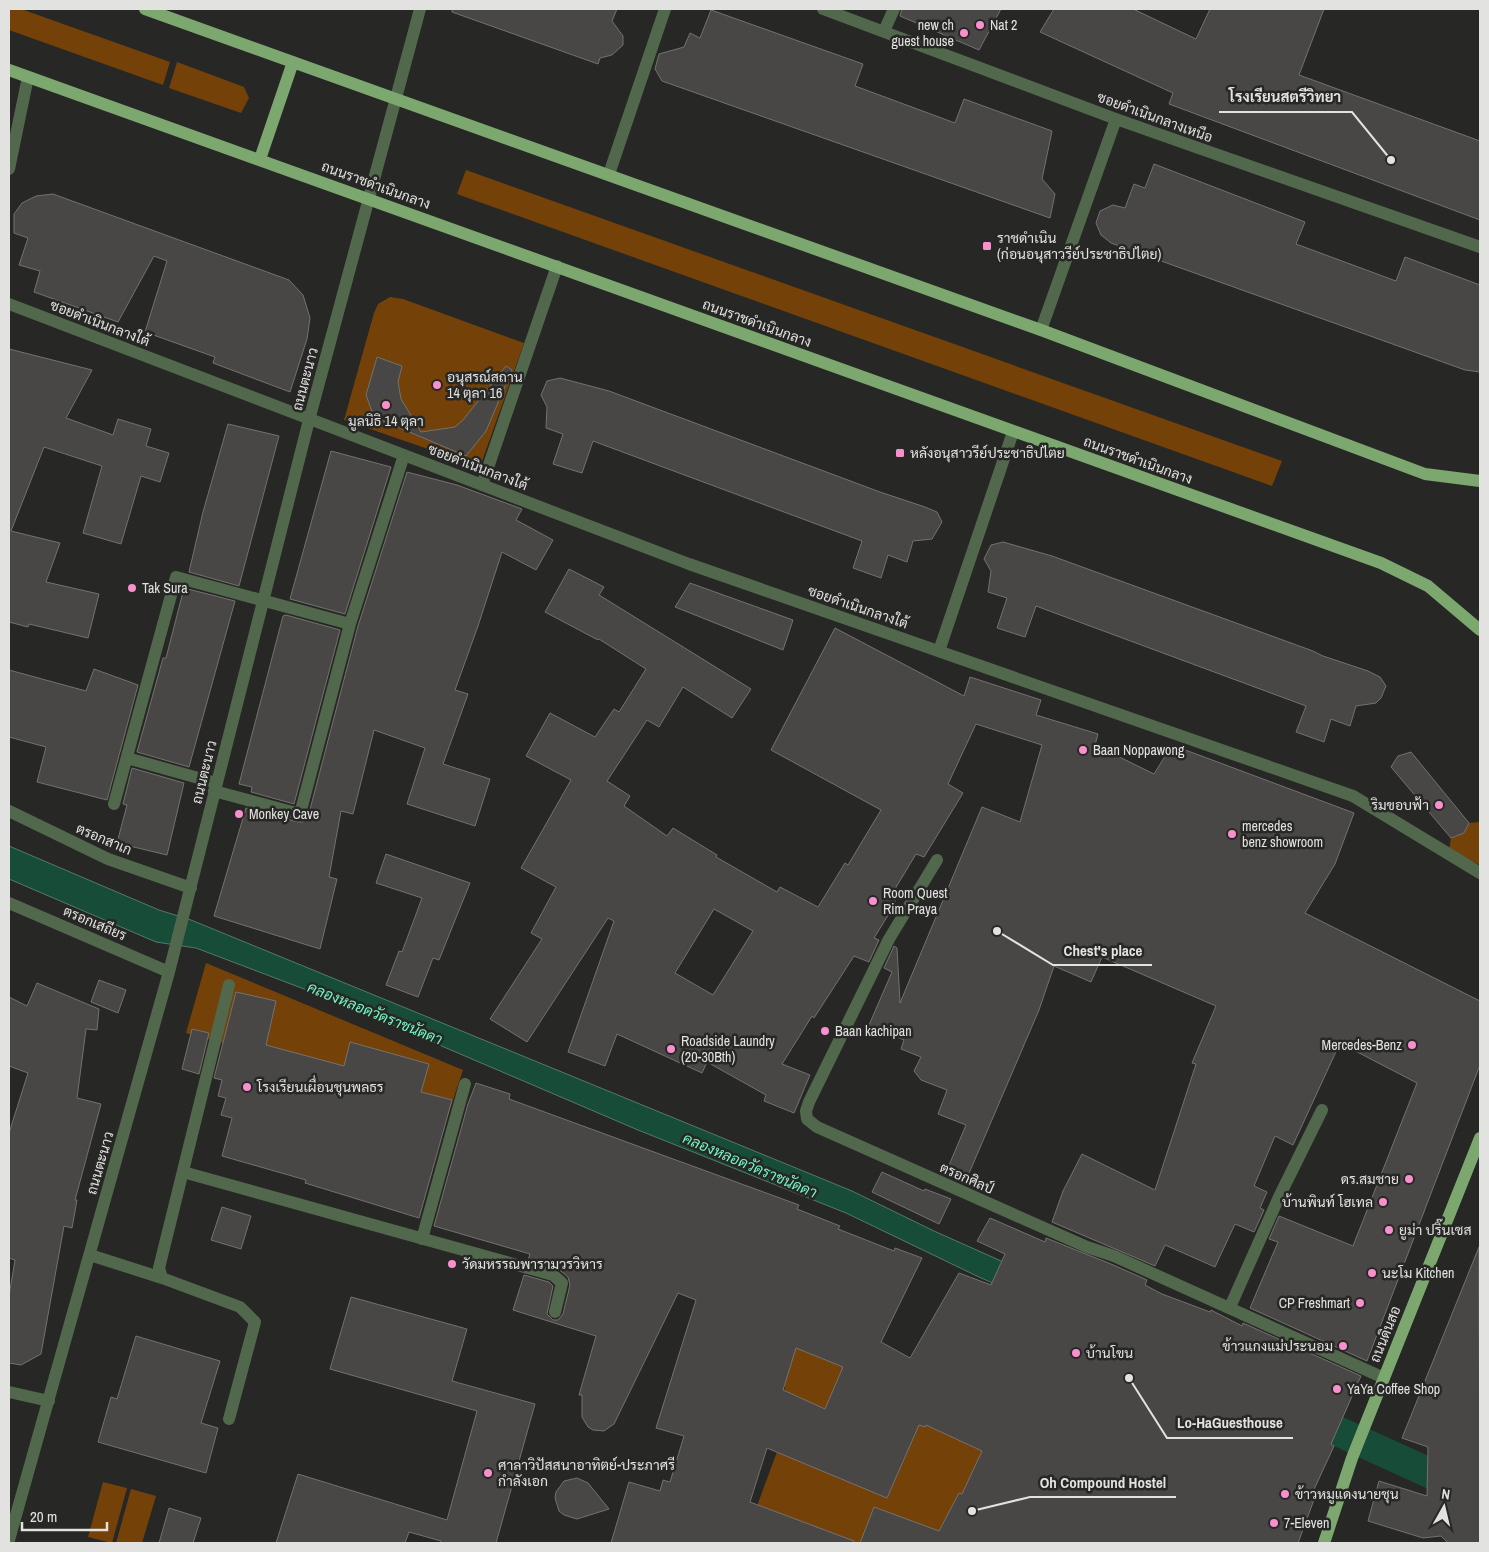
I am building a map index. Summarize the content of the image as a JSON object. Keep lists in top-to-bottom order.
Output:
{
  "streets": {
    "main road": ["ถนนราชดำเนินกลาง", "ถนนดินสอ"],
    "street": [
      "ซอยดำเนินกลางเหนือ",
      "ซอยดำเนินกลางใต้",
      "ถนนตะนาว",
      "ตรอกสาเก",
      "ตรอกเสถียร",
      "ตรอกศิลป์"
    ]
  },
  "crossings": [
    ["ถนนราชดำเนินกลาง", "ถนนตะนาว"],
    ["ซอยดำเนินกลางใต้", "ถนนตะนาว"],
    ["ถนนตะนาว", "ตรอกสาเก"],
    ["ถนนตะนาว", "ตรอกเสถียร"],
    ["ตรอกศิลป์", "ถนนดินสอ"]
  ],
  "water": ["คลองหลอดวัดราชนัดดา"],
  "places": {
    "other": [
      "Nat 2",
      "new ch guest house",
      "โรงเรียนสตรีวิทยา",
      "อนุสรณ์สถาน 14 ตุลา 16",
      "มูลนิธิ 14 ตุลา",
      "Tak Sura",
      "Baan Noppawong",
      "ริมขอบฟ้า",
      "Monkey Cave",
      "mercedes benz showroom",
      "Room Quest Rim Praya",
      "Chest's place",
      "Baan kachipan",
      "Mercedes-Benz",
      "Roadside Laundry (20-30Bth)",
      "โรงเรียนเผื่อนชุนพลธร",
      "ดร.สมชาย",
      "บ้านพินท์ โฮเทล",
      "ยูม่า ปริ๊นเซส",
      "วัดมหรรณพารามวรวิหาร",
      "นะโม Kitchen",
      "CP Freshmart",
      "ข้าวแกงแม่ประนอม",
      "บ้านโขน",
      "Lo-HaGuesthouse",
      "YaYa Coffee Shop",
      "ศาลาวิปัสสนาอาทิตย์-ประภาศรี กำลังเอก",
      "ข้าวหมูแดงนายชุน",
      "Oh Compound Hostel",
      "7-Eleven"
    ],
    "transit": ["ราชดำเนิน (ก่อนอนุสาวรีย์ประชาธิปไตย)", "หลังอนุสาวรีย์ประชาธิปไตย"]
  },
  "scale_bar": "20 m",
  "north": "top"
}
